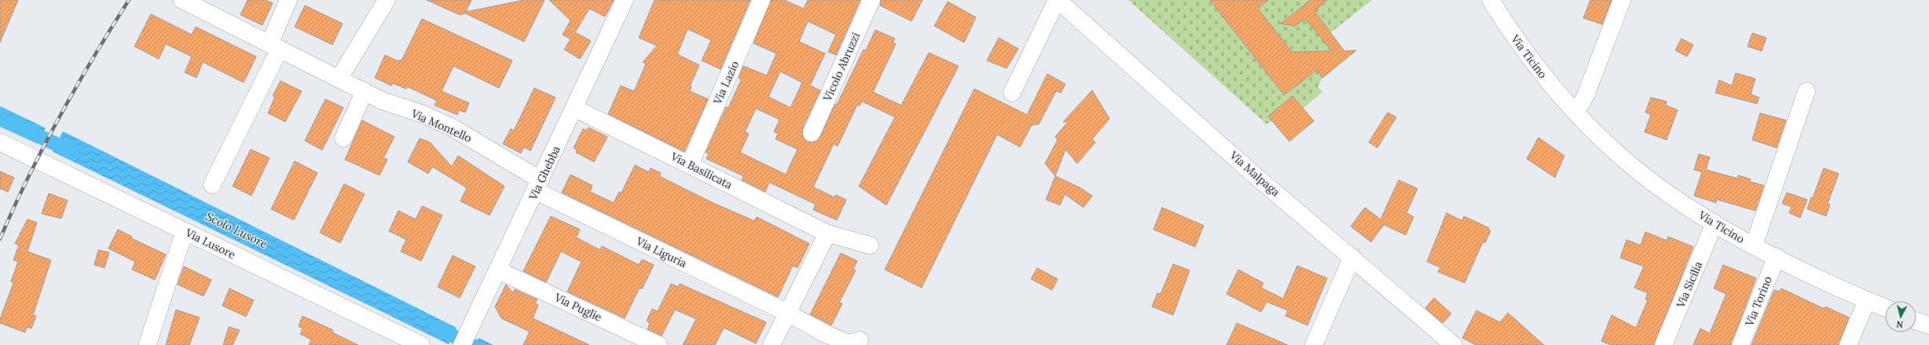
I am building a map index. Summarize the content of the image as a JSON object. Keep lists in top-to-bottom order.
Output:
{
  "streets": {
    "street": [
      "Via Ticino",
      "Vicolo Abruzzi",
      "Via Lazio",
      "Via Montello",
      "Via Basilicata",
      "Via Ghebba",
      "Via Malpaga",
      "Via Lusore",
      "Via Liguria",
      "Via Sicilia",
      "Via Torino",
      "Via Puglie"
    ]
  },
  "crossings": [
    ["Via Ticino", "Via Sicilia"],
    ["Via Ticino", "Via Torino"],
    ["Via Lazio", "Via Basilicata"],
    ["Via Montello", "Via Ghebba"],
    ["Via Montello", "Via Liguria"],
    ["Via Basilicata", "Via Ghebba"],
    ["Via Ghebba", "Via Liguria"],
    ["Via Ghebba", "Via Puglie"]
  ],
  "water": ["Scolo Lusore"],
  "north": "bottom"
}
